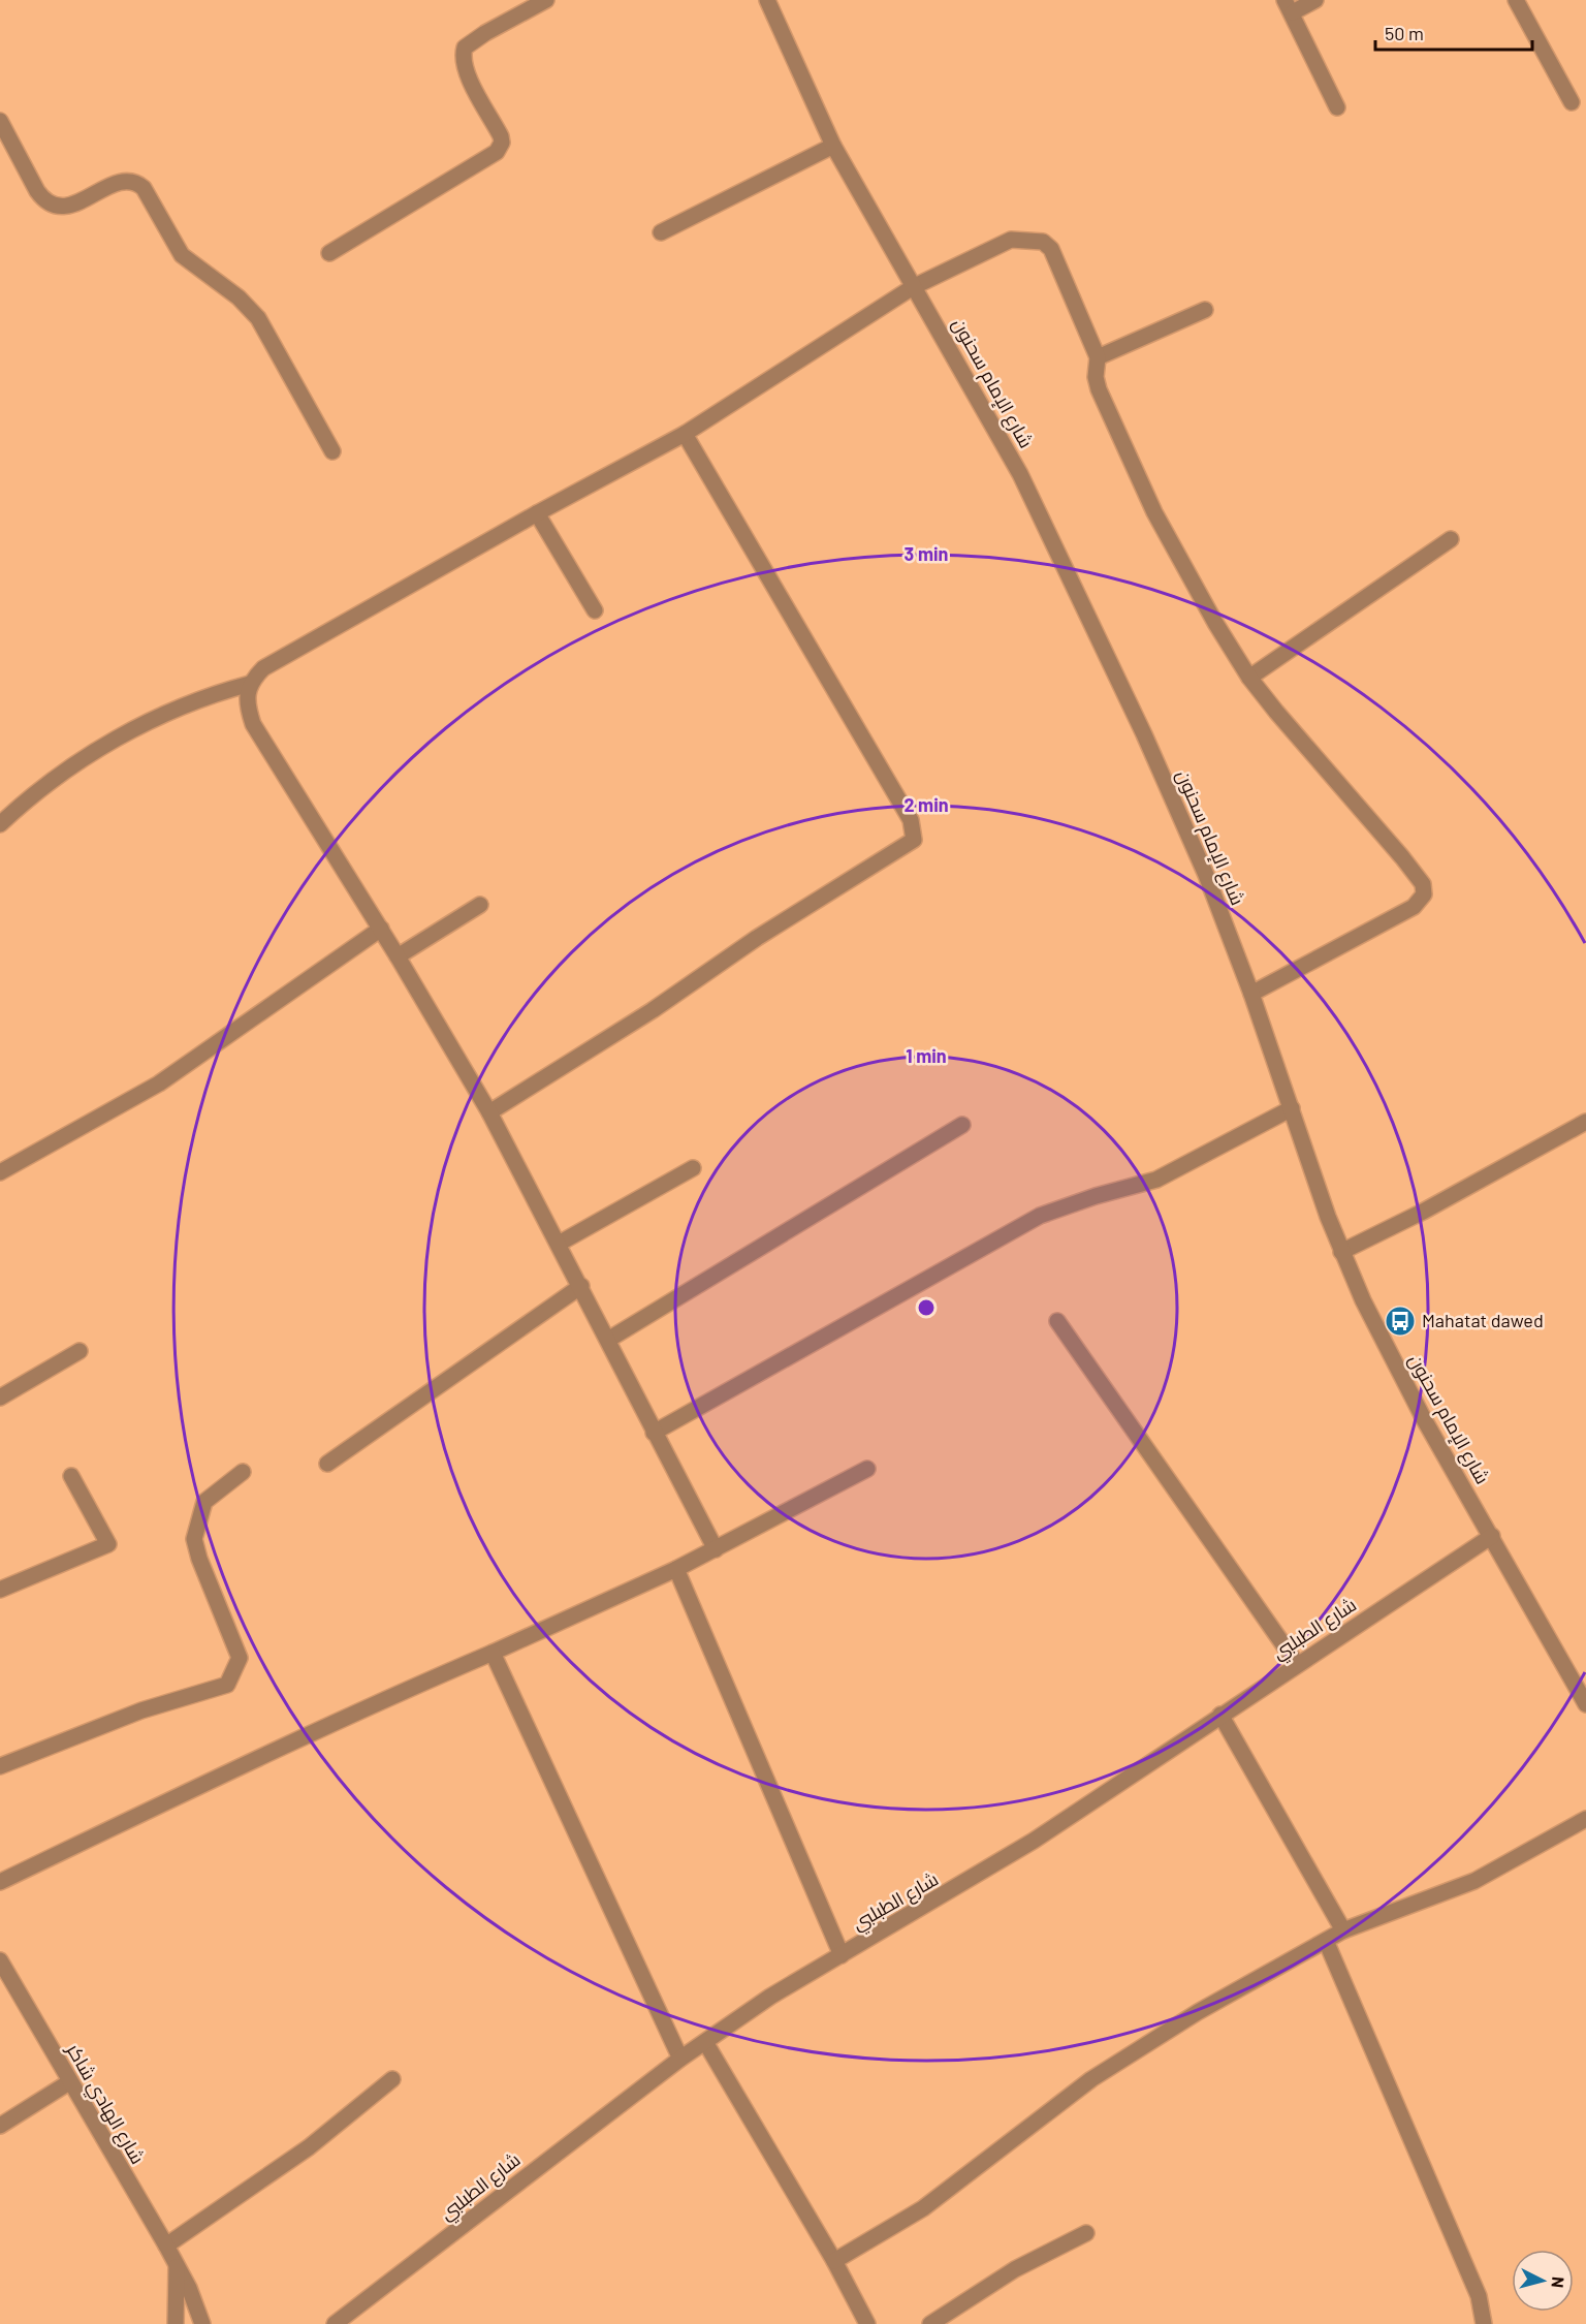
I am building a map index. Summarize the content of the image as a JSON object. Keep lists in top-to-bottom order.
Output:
{
  "streets": {
    "street": ["شارع الإمام سحنون", "شارع الطبلبي", "شارع الهادي شاكر"]
  },
  "crossings": [
    ["شارع الإمام سحنون", "شارع الطبلبي"]
  ],
  "places": {
    "bus stop": ["Mahatat dawed"]
  },
  "scale_bar": "50 m",
  "north": "right",
  "rings": ["3 min", "2 min", "1 min"]
}
